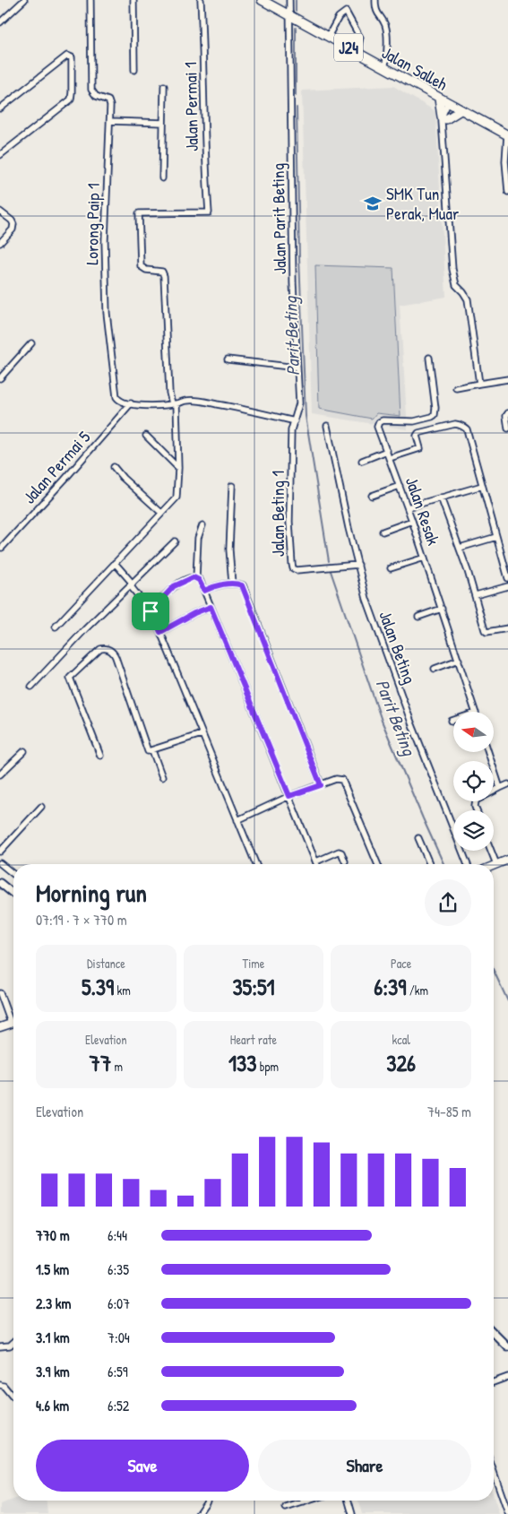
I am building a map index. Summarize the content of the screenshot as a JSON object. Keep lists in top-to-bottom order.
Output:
{
  "streets": {
    "main road": ["J24", "Jalan Salleh"],
    "street": [
      "Jalan Permai 1",
      "Jalan Parit Beting",
      "Lorong Paip 1",
      "Jalan Permai 5",
      "Jalan Resak",
      "Jalan Beting 1",
      "Jalan Beting"
    ]
  },
  "crossings": [
    ["Jalan Salleh", "Jalan Parit Beting"],
    ["Jalan Parit Beting", "Jalan Beting 1"],
    ["Lorong Paip 1", "Jalan Permai 5"],
    ["Jalan Beting 1", "Jalan Beting"]
  ],
  "water": ["Parit Beting"],
  "places": {
    "school or university": ["SMK Tun Perak, Muar"]
  },
  "north": "left",
  "page": {
    "heading": ["Morning run", "07:19 · 7 × 770 m"],
    "stats": [
      ["Distance", "5.39 km"],
      ["Time", "35:51"],
      ["Pace", "6:39 /km"],
      ["Elevation", "77 m"],
      ["Heart rate", "133 bpm"],
      ["kcal", "326"]
    ],
    "chart": ["Elevation", "74–85 m"],
    "list": [
      {
        "name": "770 m",
        "note": "6:44"
      },
      {
        "name": "1.5 km",
        "note": "6:35"
      },
      {
        "name": "2.3 km",
        "note": "6:07"
      },
      {
        "name": "3.1 km",
        "note": "7:04"
      },
      {
        "name": "3.9 km",
        "note": "6:59"
      },
      {
        "name": "4.6 km",
        "note": "6:52"
      }
    ],
    "buttons": ["Save", "Share"]
  }
}
